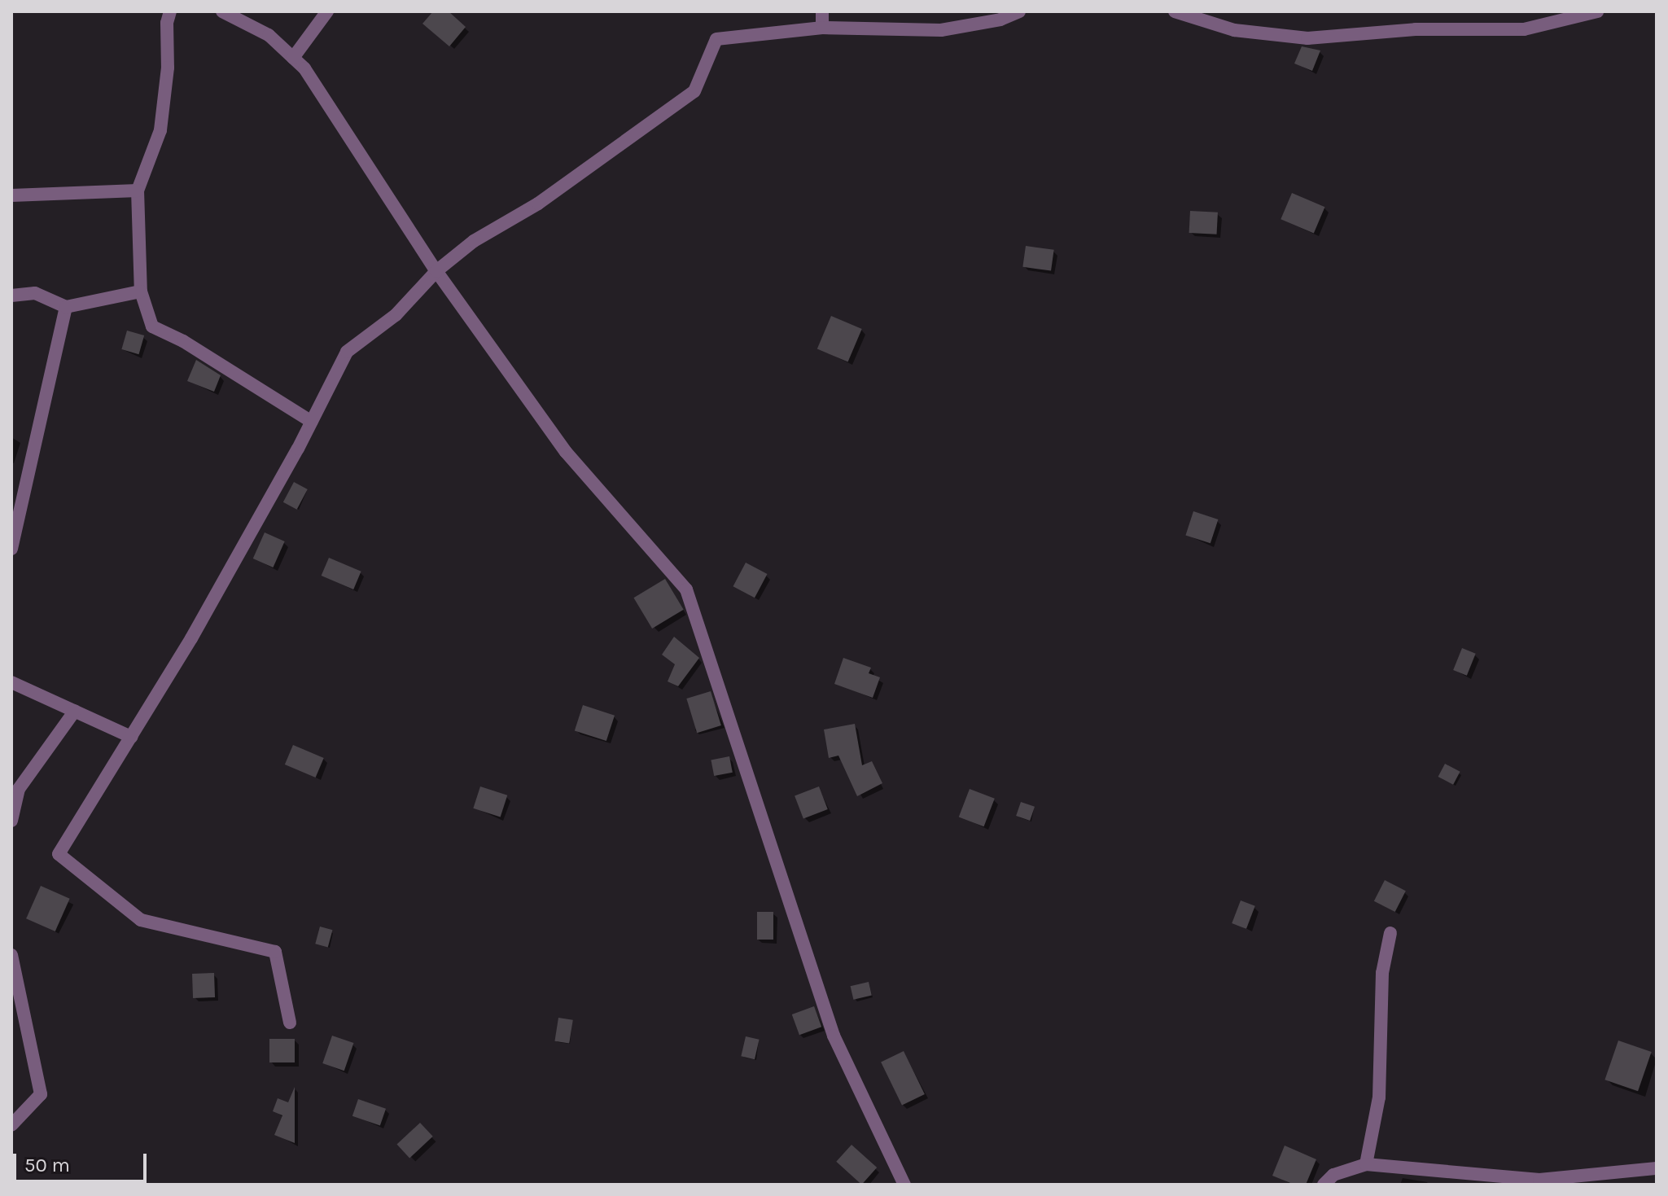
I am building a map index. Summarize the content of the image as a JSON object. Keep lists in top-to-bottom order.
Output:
{
  "scale_bar": "50 m"
}
